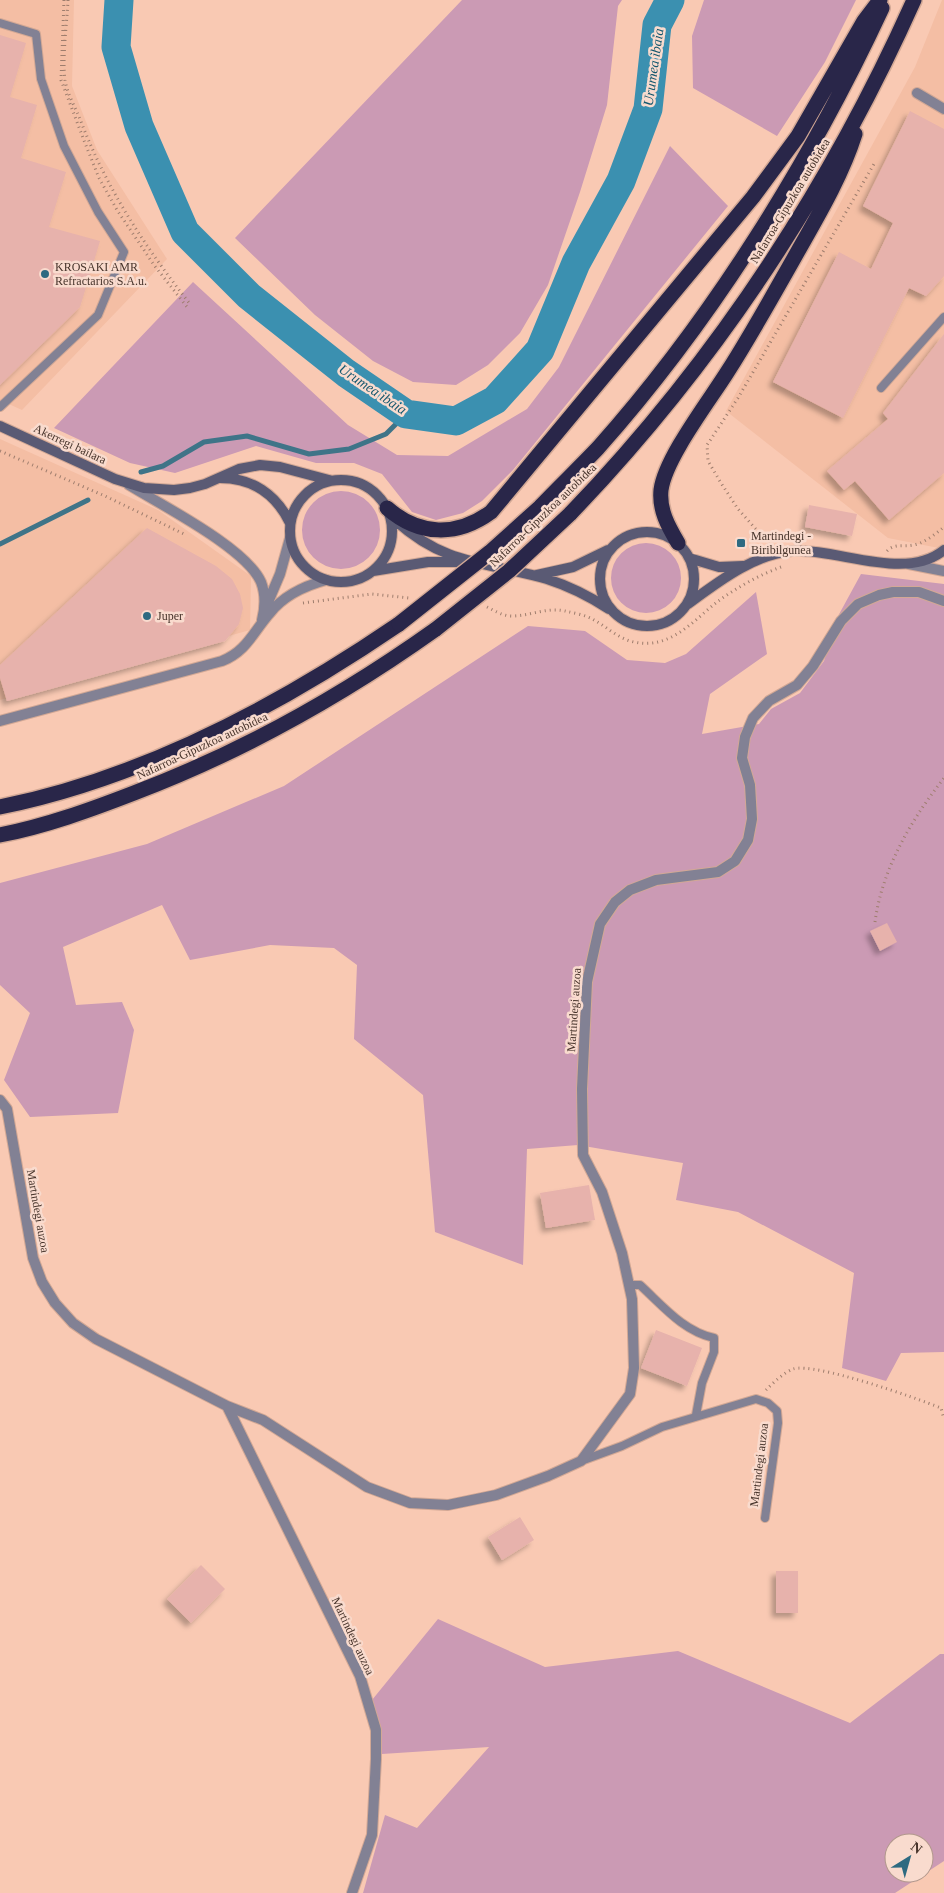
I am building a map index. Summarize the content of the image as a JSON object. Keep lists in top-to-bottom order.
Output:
{
  "streets": {
    "highway": ["Nafarroa-Gipuzkoa autobidea"],
    "main road": ["Akerregi bailara"],
    "street": ["Martindegi auzoa"]
  },
  "water": ["Urumea ibaia"],
  "places": {
    "other": ["KROSAKI AMR Refractarios S.A.u.", "Juper"],
    "transit": ["Martindegi - Biribilgunea"]
  },
  "north": "top right"
}
